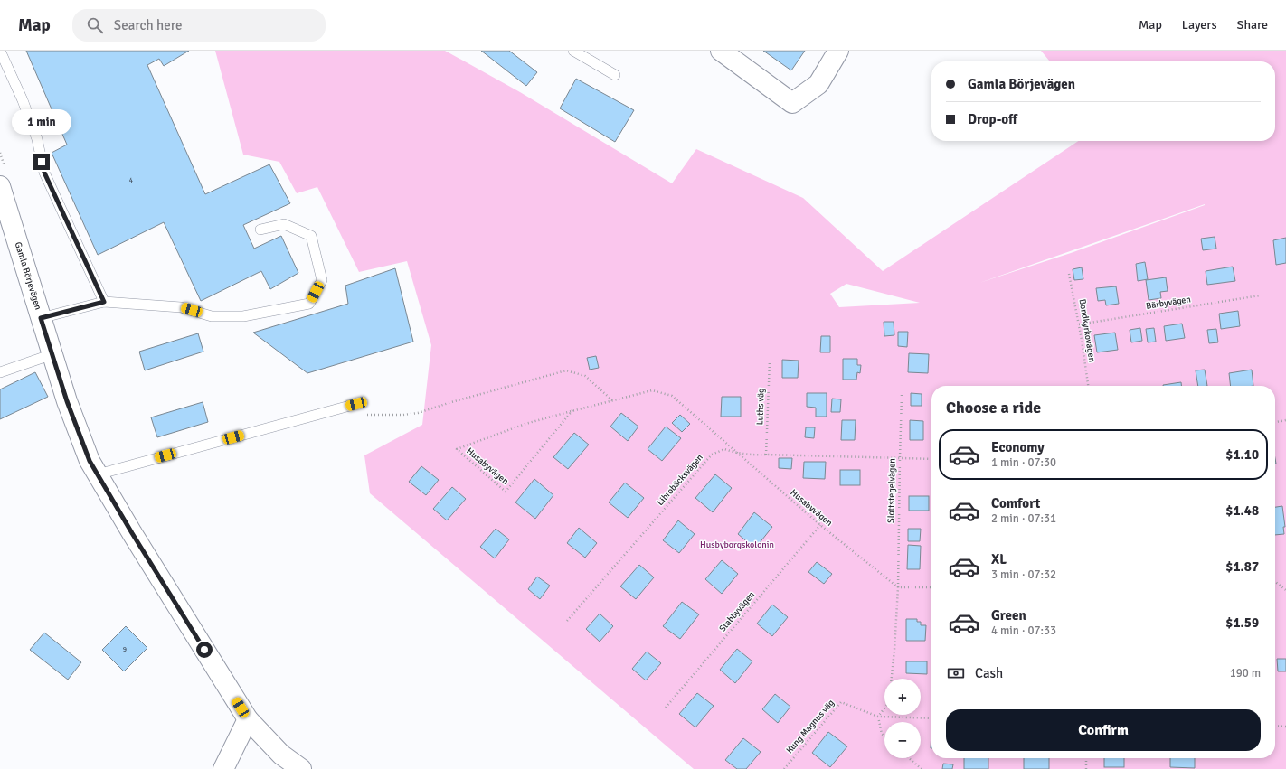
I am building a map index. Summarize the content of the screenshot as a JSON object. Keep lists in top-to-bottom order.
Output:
{
  "streets": {
    "street": ["Gamla Börjevägen"],
    "path": [
      "Bärbyvägen",
      "Bondkyrkovägen",
      "Luths väg",
      "Husabyvägen",
      "Librobäcksvägen",
      "Slottstegelvägen",
      "Stabbyvägen",
      "Kung Magnus väg"
    ]
  },
  "crossings": [
    ["Bärbyvägen", "Bondkyrkovägen"],
    ["Luths väg", "Librobäcksvägen"],
    ["Husabyvägen", "Librobäcksvägen"],
    ["Husabyvägen", "Slottstegelvägen"],
    ["Husabyvägen", "Stabbyvägen"],
    ["Librobäcksvägen", "Slottstegelvägen"]
  ],
  "parks": ["Husbyborgskolonin"],
  "house_numbers": ["4", "9"],
  "page": {
    "header": "Map",
    "search": "Search here",
    "nav": ["Map", "Layers", "Share"],
    "banner": ["Gamla Börjevägen", "Drop-off"],
    "bubble": "1 min",
    "heading": "Choose a ride",
    "list": [
      {
        "name": "Economy",
        "note": "1 min · 07:30",
        "value": "$1.10"
      },
      {
        "name": "Comfort",
        "note": "2 min · 07:31",
        "value": "$1.48"
      },
      {
        "name": "XL",
        "note": "3 min · 07:32",
        "value": "$1.87"
      },
      {
        "name": "Green",
        "note": "4 min · 07:33",
        "value": "$1.59"
      }
    ],
    "pay": ["Cash", "190 m"],
    "map_buttons": ["+", "−"],
    "buttons": "Confirm"
  }
}
